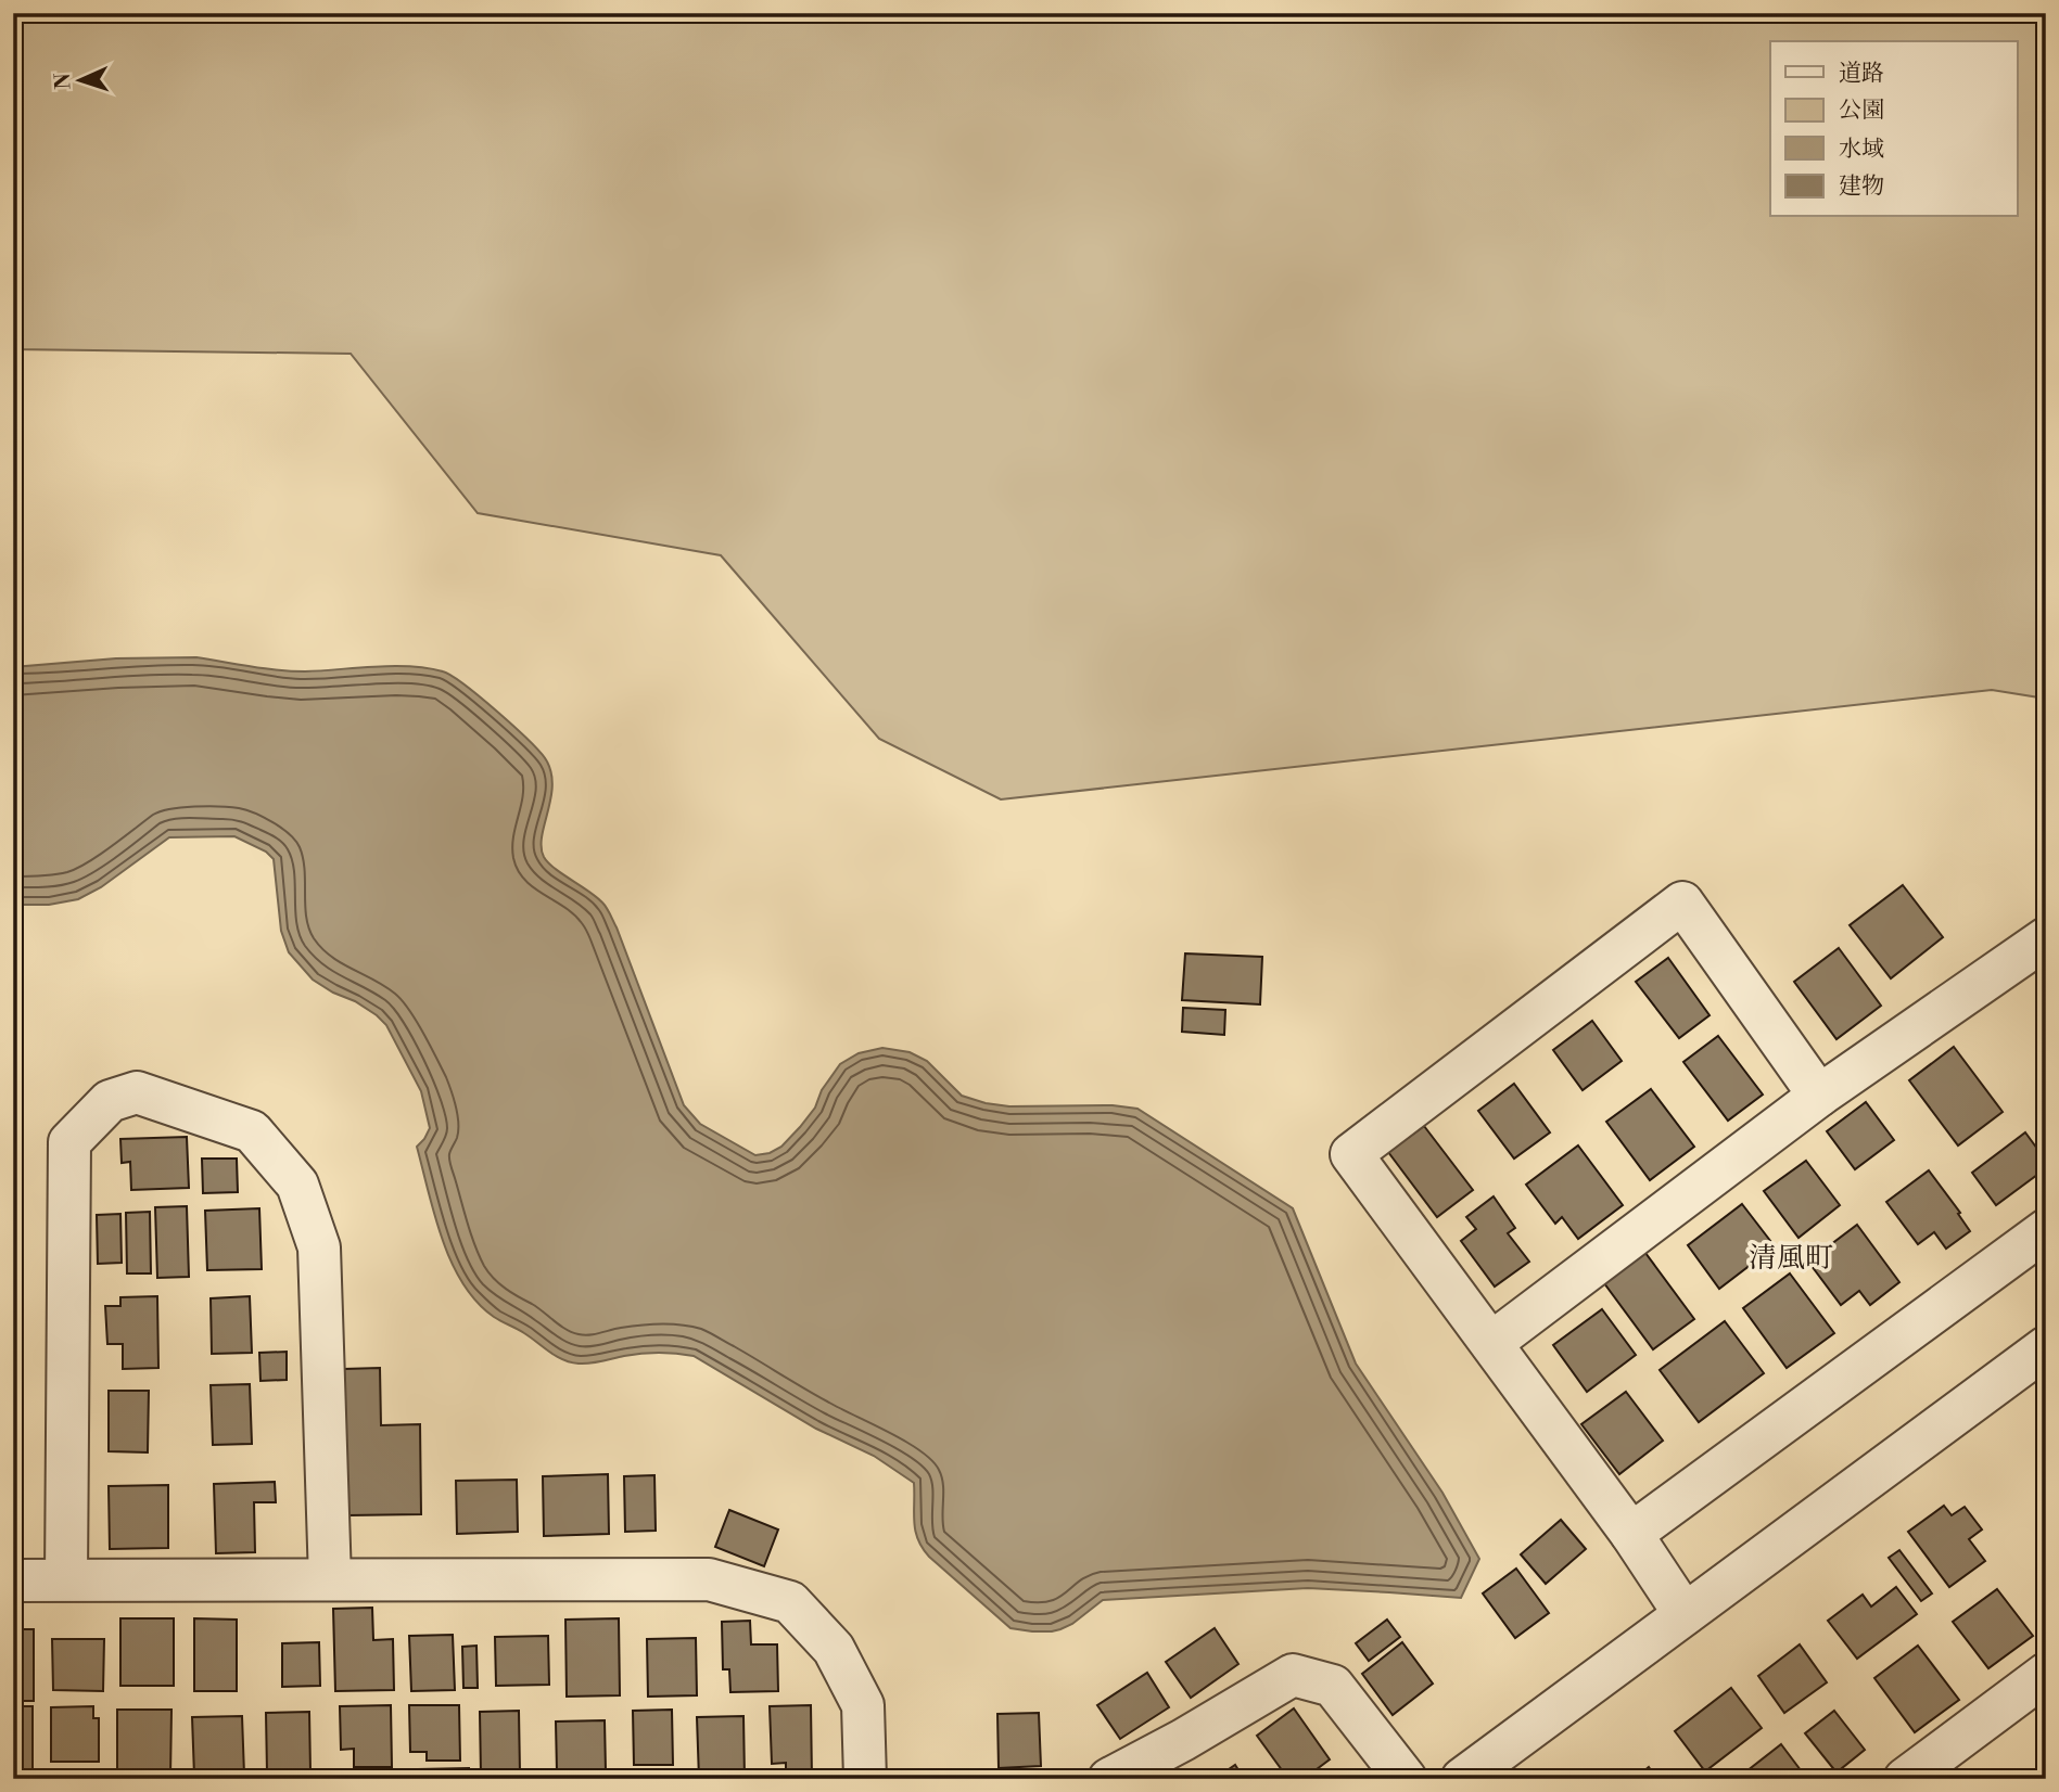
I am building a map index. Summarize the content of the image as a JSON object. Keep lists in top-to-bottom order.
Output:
{
  "districts": ["清風町"],
  "legend": [
    "道路",
    "公園",
    "水域",
    "建物"
  ],
  "north": "left"
}
